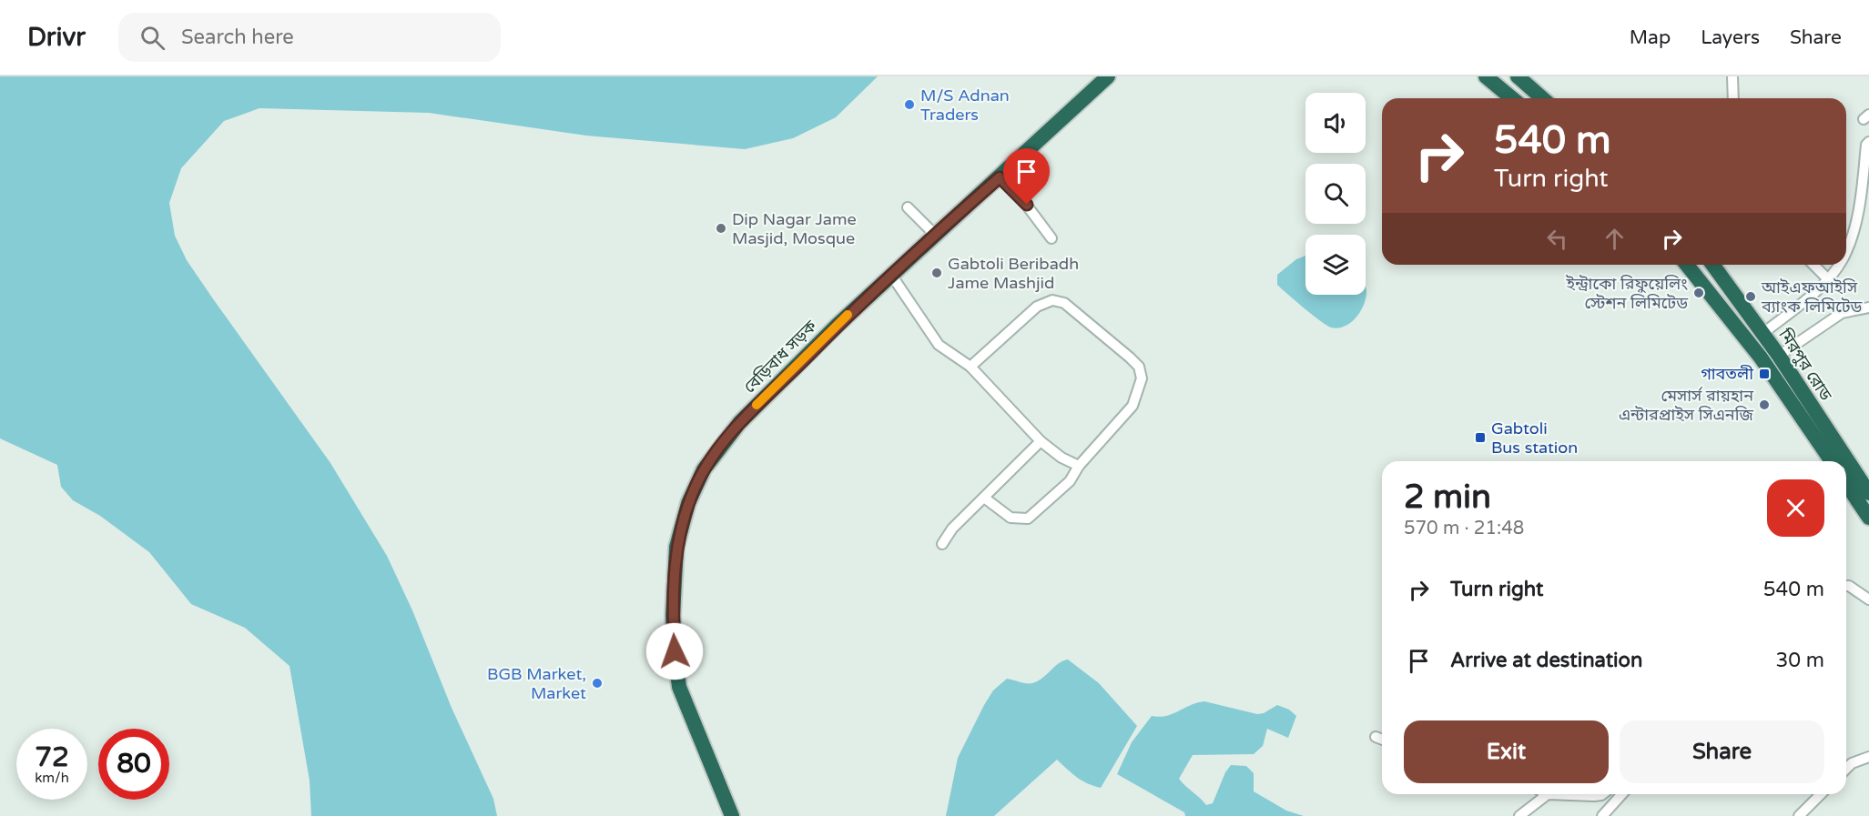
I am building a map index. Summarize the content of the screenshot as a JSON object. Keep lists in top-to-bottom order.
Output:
{
  "streets": {
    "highway": ["বেড়িবাধ সড়ক", "মিরপুর রোড"]
  },
  "places": {
    "other": [
      "M/S Adnan Traders",
      "Dip Nagar Jame Masjid, Mosque",
      "Gabtoli Beribadh Jame Mashjid",
      "ইন্ট্রাকো রিফুয়েলিং স্টেশন লিমিটেড",
      "আইএফআইসি ব্যাংক লিমিটেড",
      "মেসার্স রায়হান এন্টারপ্রাইস সিএনজি",
      "BGB Market, Market"
    ],
    "transit": ["গাবতলী", "Gabtoli Bus station"]
  },
  "page": {
    "header": "Drivr",
    "search": "Search here",
    "nav": ["Map", "Layers", "Share"],
    "turn": ["540 m", "Turn right"],
    "heading": ["2 min", "570 m · 21:48"],
    "list": [
      {
        "name": "Turn right",
        "value": "540 m"
      },
      {
        "name": "Arrive at destination",
        "value": "30 m"
      }
    ],
    "buttons": ["Exit", "Share"],
    "speed": "72 km/h",
    "limit": "80"
  }
}
